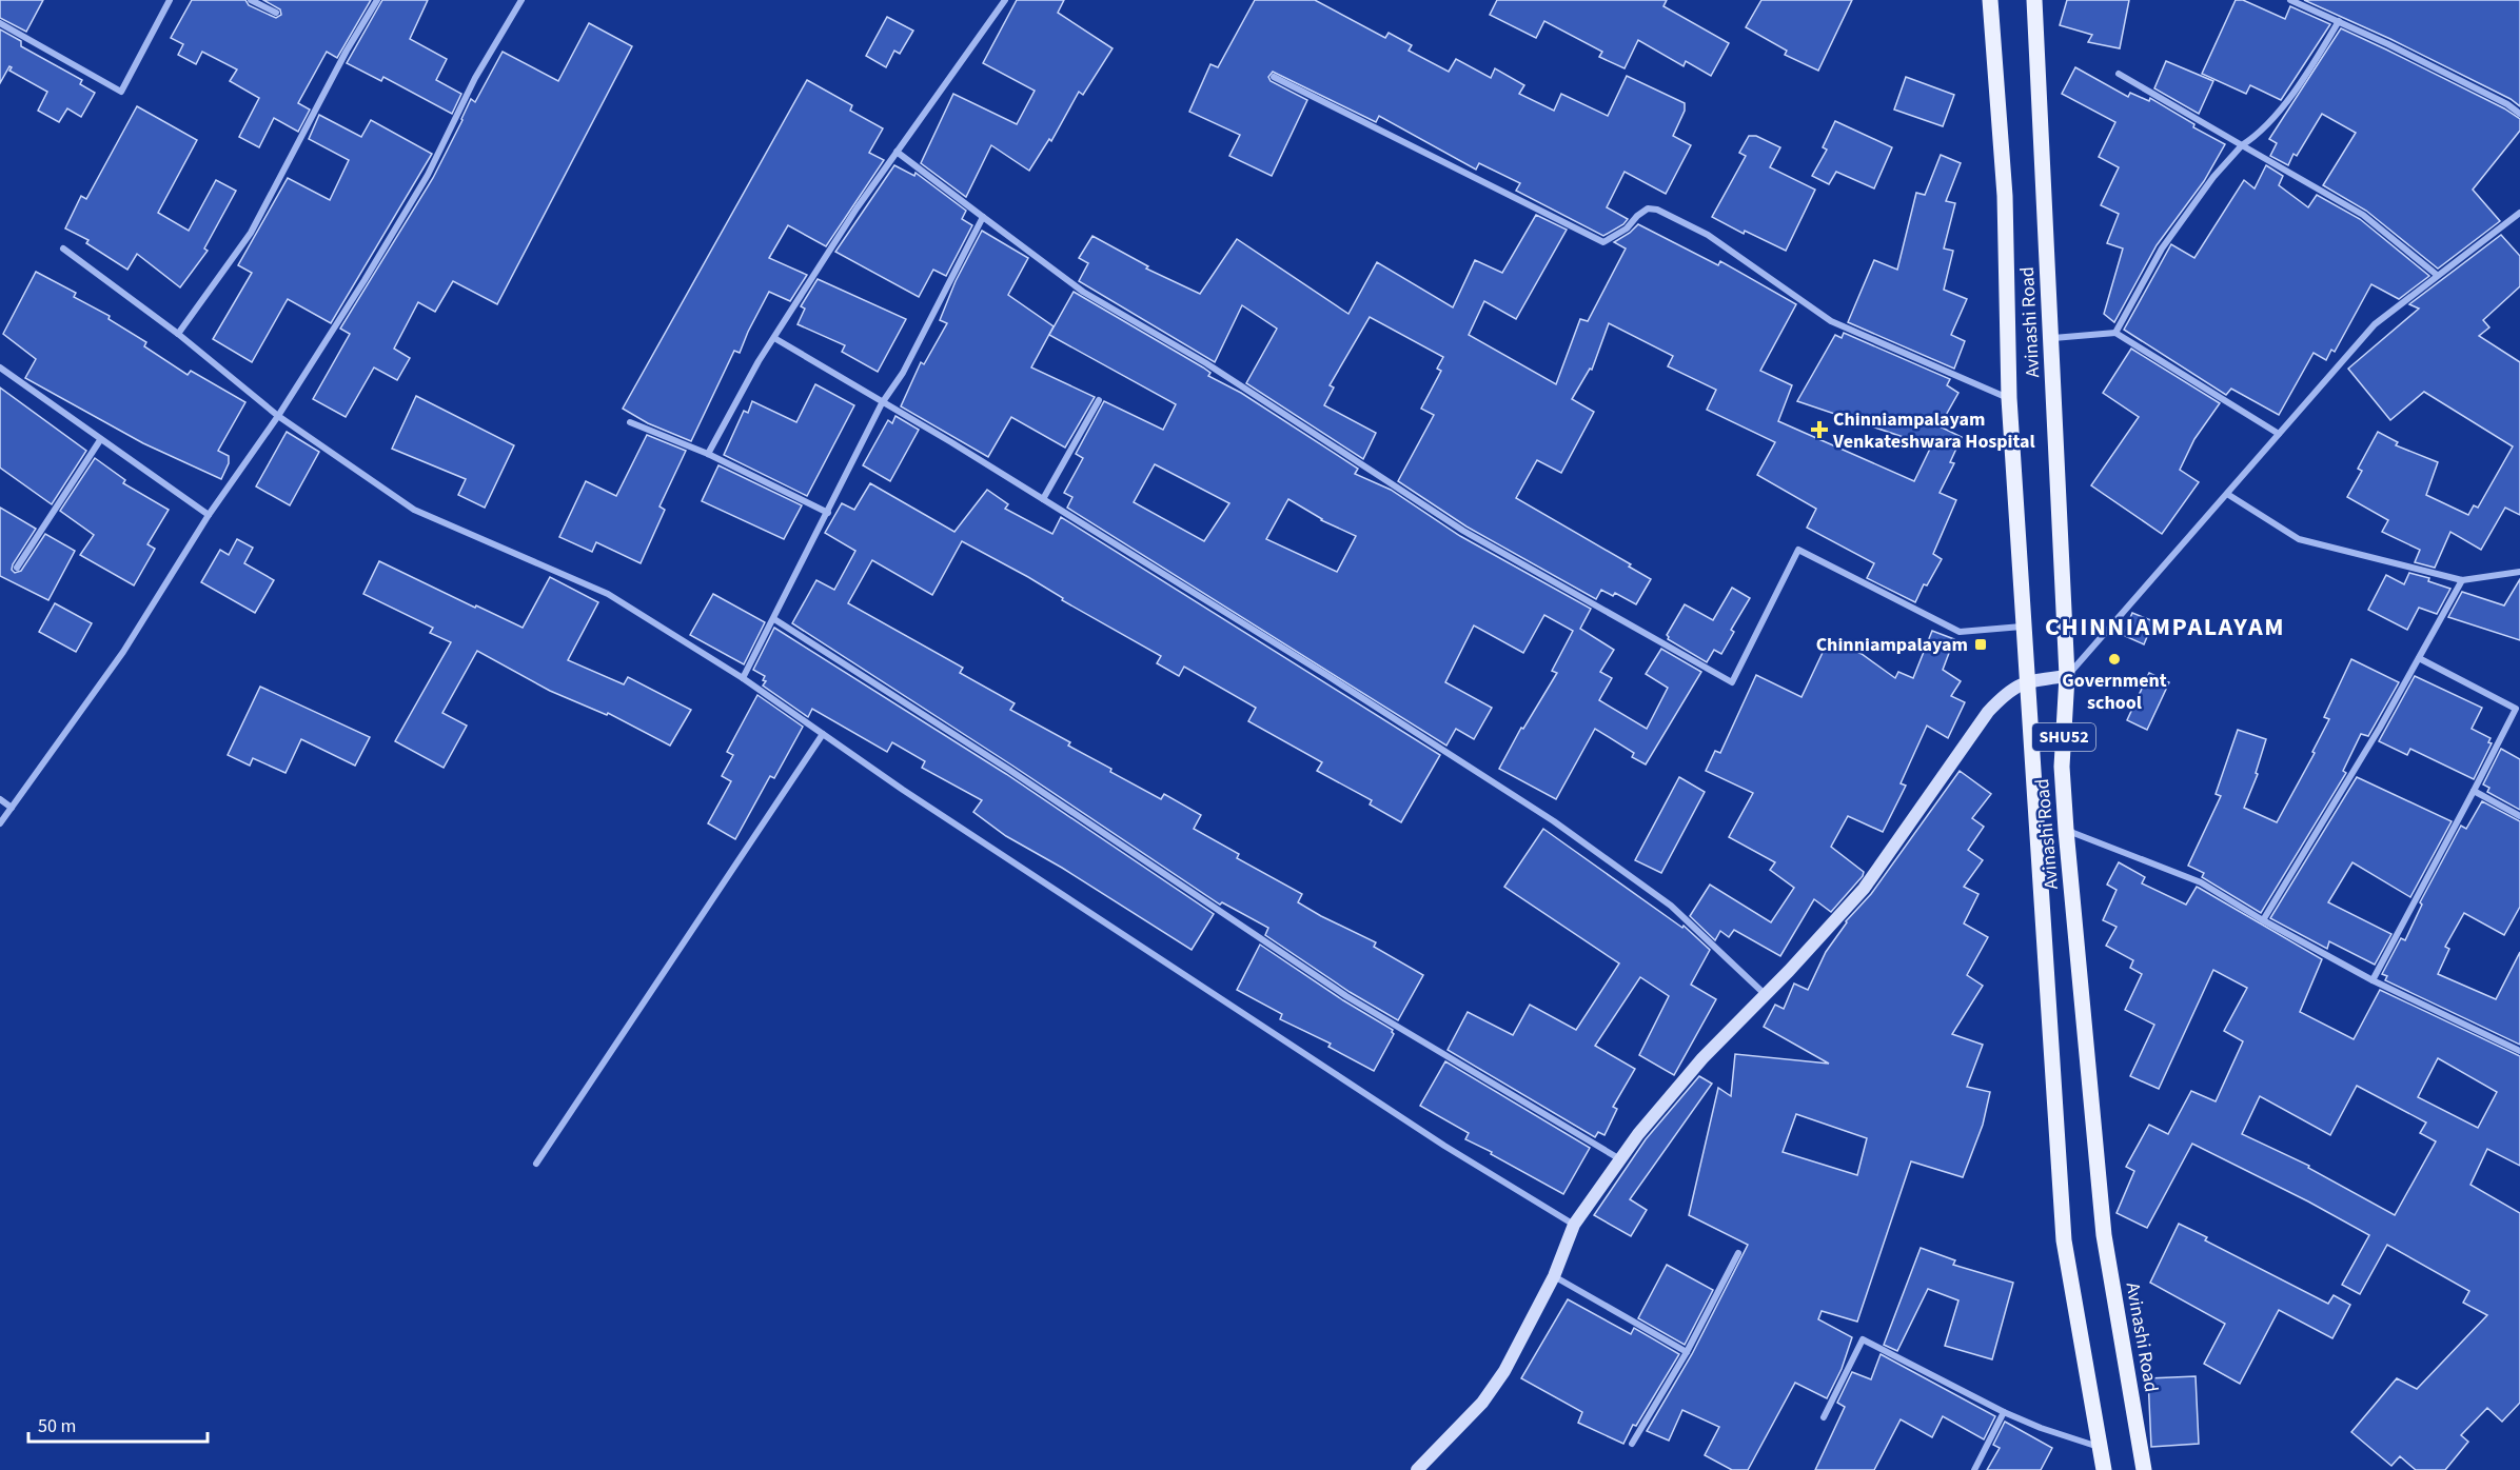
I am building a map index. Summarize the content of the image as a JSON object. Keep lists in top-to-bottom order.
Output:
{
  "streets": {
    "main road": ["Avinashi Road", "SHU52"]
  },
  "districts": ["CHINNIAMPALAYAM"],
  "places": {
    "health": ["Chinniampalayam Venkateshwara Hospital"],
    "transit": ["Chinniampalayam"],
    "other": ["Government school"]
  },
  "scale_bar": "50 m"
}
